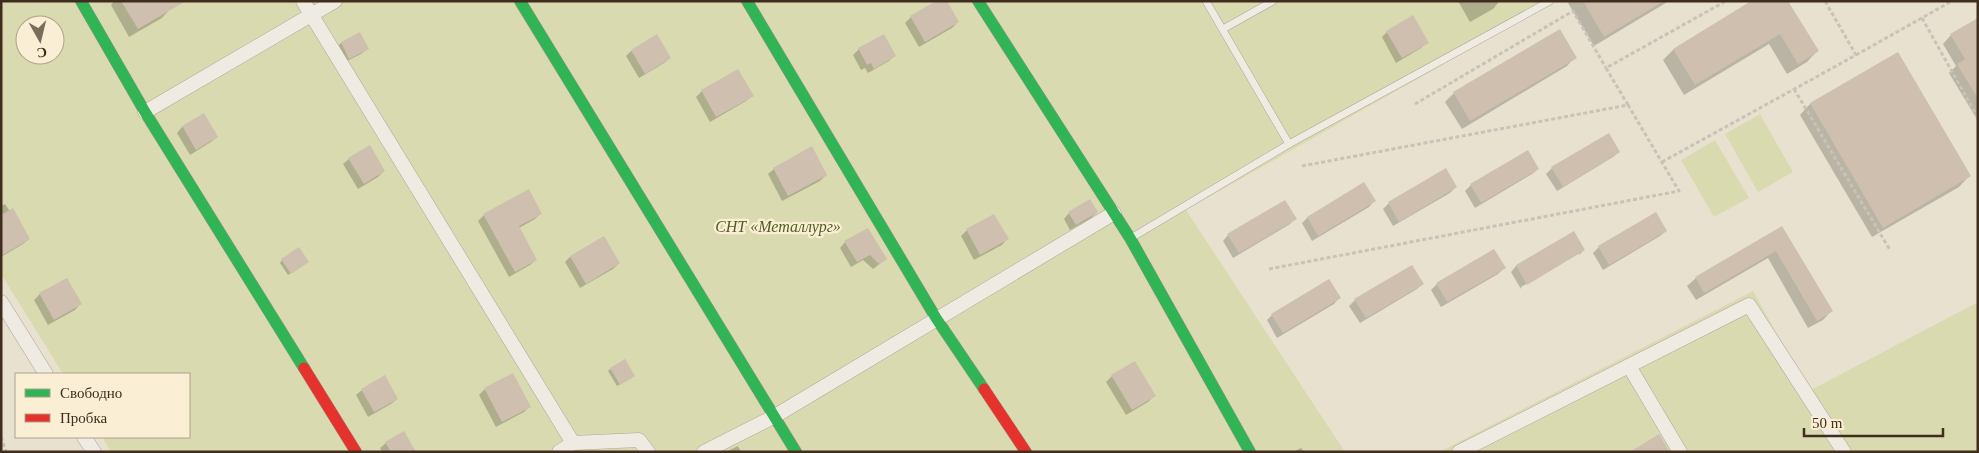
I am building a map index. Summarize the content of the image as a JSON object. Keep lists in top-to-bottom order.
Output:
{
  "parks": ["СНТ «Металлург»"],
  "legend": ["Свободно", "Пробка"],
  "scale_bar": "50 m",
  "north": "bottom"
}
